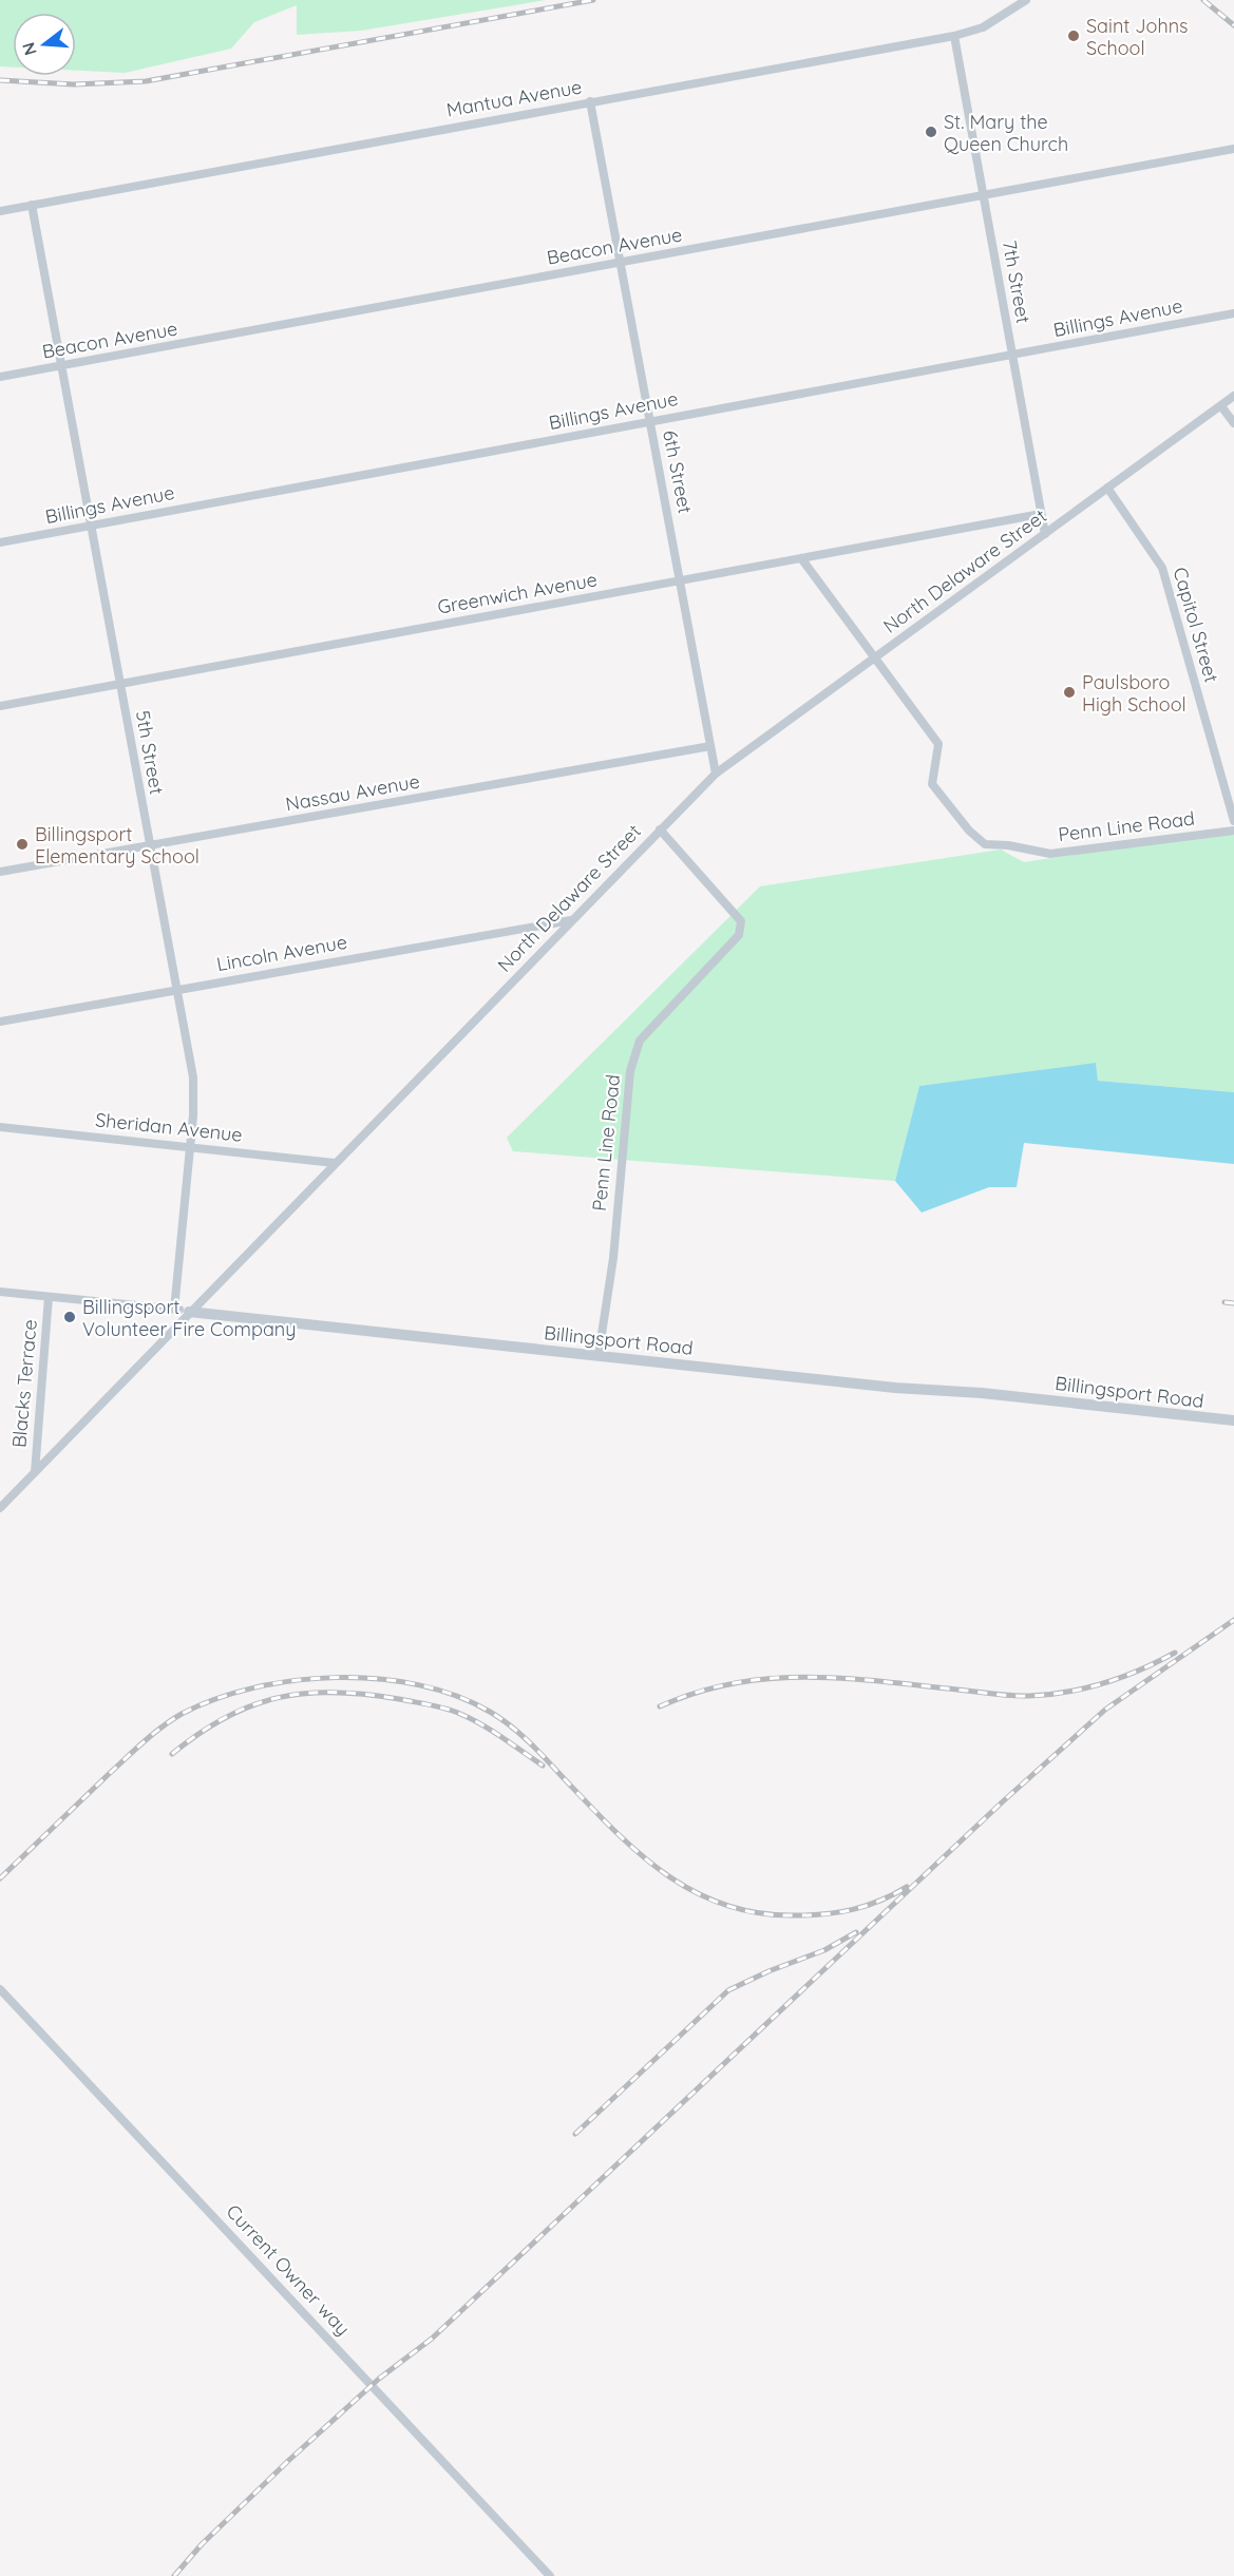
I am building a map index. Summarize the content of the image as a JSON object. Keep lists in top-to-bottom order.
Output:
{
  "streets": {
    "street": [
      "Mantua Avenue",
      "Beacon Avenue",
      "7th Street",
      "Billings Avenue",
      "6th Street",
      "North Delaware Street",
      "Greenwich Avenue",
      "Capitol Street",
      "5th Street",
      "Nassau Avenue",
      "Penn Line Road",
      "Lincoln Avenue",
      "Sheridan Avenue",
      "Billingsport Road",
      "Blacks Terrace",
      "Current Owner way"
    ]
  },
  "crossings": [
    ["Mantua Avenue", "7th Street"],
    ["Mantua Avenue", "6th Street"],
    ["Mantua Avenue", "5th Street"],
    ["Beacon Avenue", "7th Street"],
    ["Beacon Avenue", "6th Street"],
    ["Beacon Avenue", "5th Street"],
    ["7th Street", "Billings Avenue"],
    ["7th Street", "North Delaware Street"],
    ["7th Street", "Greenwich Avenue"],
    ["Billings Avenue", "6th Street"],
    ["Billings Avenue", "5th Street"],
    ["6th Street", "North Delaware Street"],
    ["6th Street", "Greenwich Avenue"],
    ["6th Street", "Nassau Avenue"],
    ["North Delaware Street", "Capitol Street"],
    ["North Delaware Street", "Penn Line Road"],
    ["North Delaware Street", "Lincoln Avenue"],
    ["North Delaware Street", "Sheridan Avenue"],
    ["North Delaware Street", "Billingsport Road"],
    ["North Delaware Street", "Blacks Terrace"],
    ["Greenwich Avenue", "5th Street"],
    ["5th Street", "Nassau Avenue"],
    ["5th Street", "Lincoln Avenue"],
    ["5th Street", "Sheridan Avenue"],
    ["5th Street", "Billingsport Road"],
    ["Penn Line Road", "Billingsport Road"],
    ["Billingsport Road", "Blacks Terrace"]
  ],
  "places": [
    "Saint Johns School",
    "St. Mary the Queen Church",
    "Paulsboro High School",
    "Billingsport Elementary School",
    "Billingsport Volunteer Fire Company"
  ],
  "north": "left"
}
